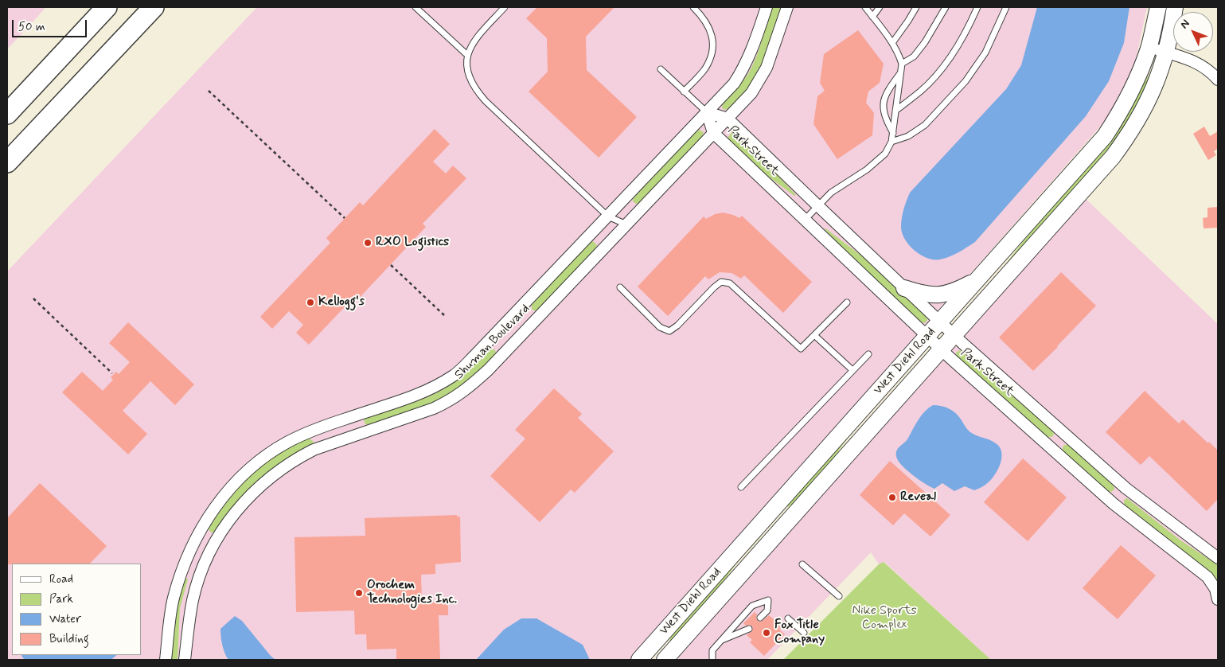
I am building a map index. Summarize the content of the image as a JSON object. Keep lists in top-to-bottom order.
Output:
{
  "streets": {
    "street": ["Park Street", "Shuman Boulevard", "West Diehl Road"]
  },
  "crossings": [
    ["Park Street", "Shuman Boulevard"],
    ["Park Street", "West Diehl Road"]
  ],
  "parks": ["Nike Sports Complex"],
  "places": [
    "RXO Logistics",
    "Kellogg's",
    "Reveal",
    "Orochem Technologies Inc.",
    "Fox Title Company"
  ],
  "legend": [
    "Road",
    "Park",
    "Water",
    "Building"
  ],
  "scale_bar": "50 m",
  "north": "top left"
}
